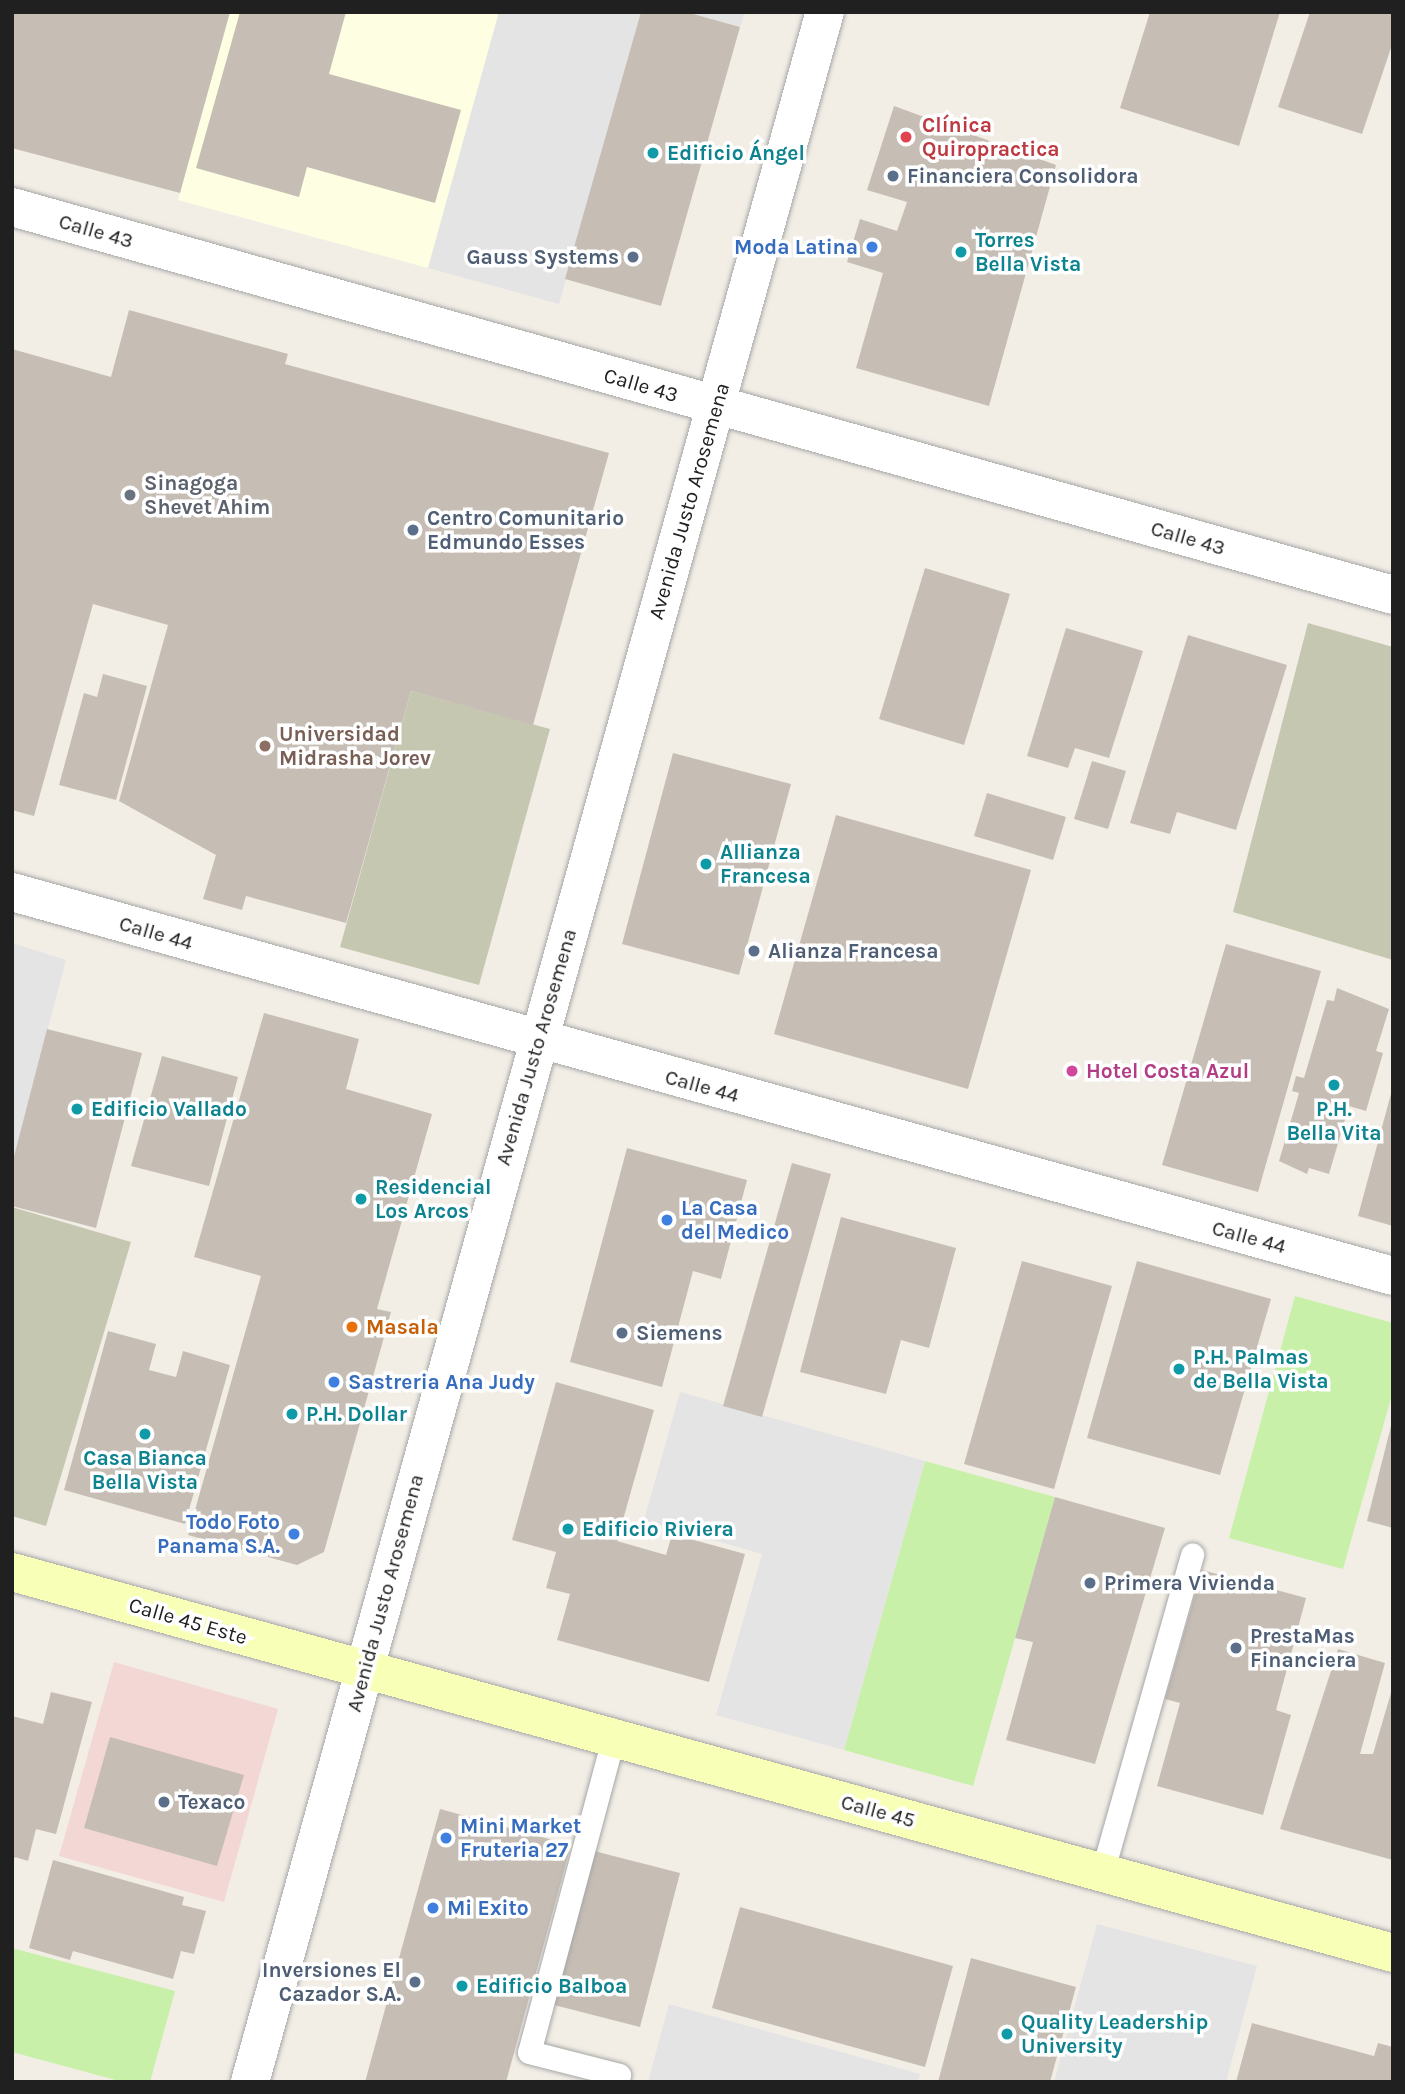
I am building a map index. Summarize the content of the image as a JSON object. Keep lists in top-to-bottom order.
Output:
{
  "streets": {
    "main road": ["Calle 45 Este", "Calle 45"],
    "street": ["Calle 43", "Avenida Justo Arosemena", "Calle 44"]
  },
  "crossings": [
    ["Calle 43", "Avenida Justo Arosemena"],
    ["Avenida Justo Arosemena", "Calle 44"],
    ["Avenida Justo Arosemena", "Calle 45 Este"],
    ["Avenida Justo Arosemena", "Calle 45"],
    ["Calle 45 Este", "Calle 45"]
  ],
  "places": [
    "Clínica Quiropractica",
    "Edificio Ángel",
    "Financiera Consolidora",
    "Moda Latina",
    "Torres Bella Vista",
    "Gauss Systems",
    "Sinagoga Shevet Ahim",
    "Centro Comunitario Edmundo Esses",
    "Universidad Midrasha Jorev",
    "Allianza Francesa",
    "Alianza Francesa",
    "Hotel Costa Azul",
    "P.H. Bella Vita",
    "Edificio Vallado",
    "Residencial Los Arcos",
    "La Casa del Medico",
    "Masala",
    "Siemens",
    "P.H. Palmas de Bella Vista",
    "Sastreria Ana Judy",
    "P.H. Dollar",
    "Casa Bianca Bella Vista",
    "Edificio Riviera",
    "Todo Foto Panama S.A.",
    "Primera Vivienda",
    "PrestaMas Financiera",
    "Texaco",
    "Mini Market Fruteria 27",
    "Mi Exito",
    "Inversiones El Cazador S.A.",
    "Edificio Balboa",
    "Quality Leadership University"
  ]
}
